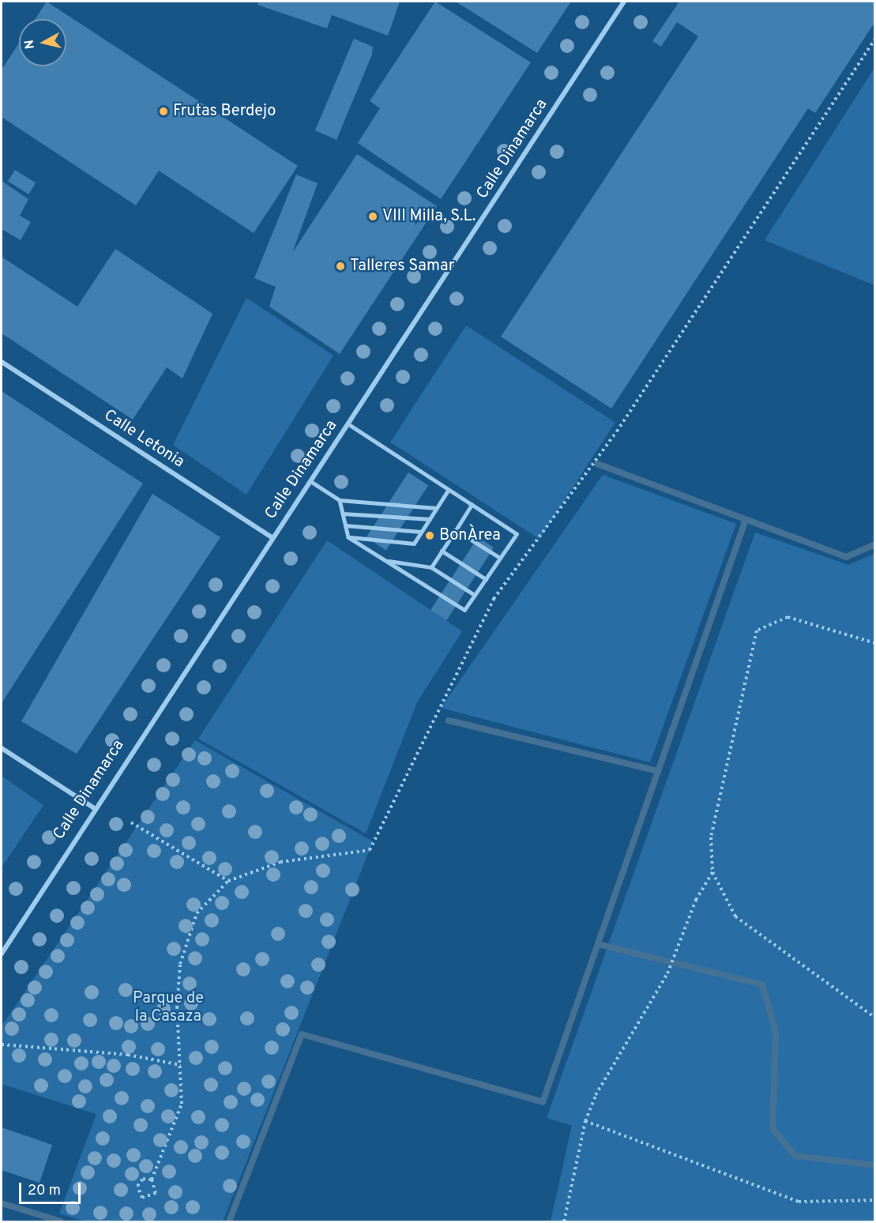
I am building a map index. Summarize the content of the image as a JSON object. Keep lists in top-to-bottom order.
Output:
{
  "streets": {
    "street": ["Calle Dinamarca", "Calle Letonia"]
  },
  "crossings": [
    ["Calle Dinamarca", "Calle Letonia"]
  ],
  "parks": ["Parque de la Casaza"],
  "places": [
    "Frutas Berdejo",
    "VIII Milla, S.L.",
    "Talleres Samar",
    "BonÀrea"
  ],
  "scale_bar": "20 m",
  "north": "left"
}
